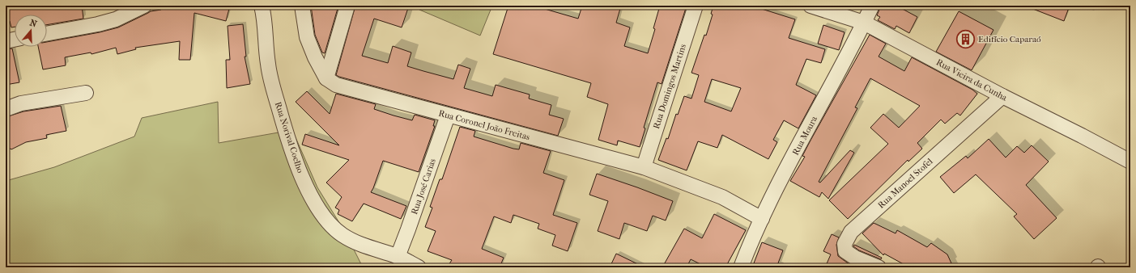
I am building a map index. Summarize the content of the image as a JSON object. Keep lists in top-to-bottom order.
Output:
{
  "streets": {
    "street": [
      "Rua Vieira da Cunha",
      "Rua Domingos Martins",
      "Rua Coronel João Freitas",
      "Rua Moura",
      "Rua Norival Coelho",
      "Rua Manoel Stofel",
      "Rua José Carias"
    ]
  },
  "crossings": [
    ["Rua Vieira da Cunha", "Rua Moura"],
    ["Rua Vieira da Cunha", "Rua Manoel Stofel"],
    ["Rua Domingos Martins", "Rua Coronel João Freitas"],
    ["Rua Coronel João Freitas", "Rua Moura"],
    ["Rua Coronel João Freitas", "Rua José Carias"],
    ["Rua Norival Coelho", "Rua José Carias"]
  ],
  "places": {
    "building": ["Edifício Caparaó"]
  },
  "north": "top"
}
